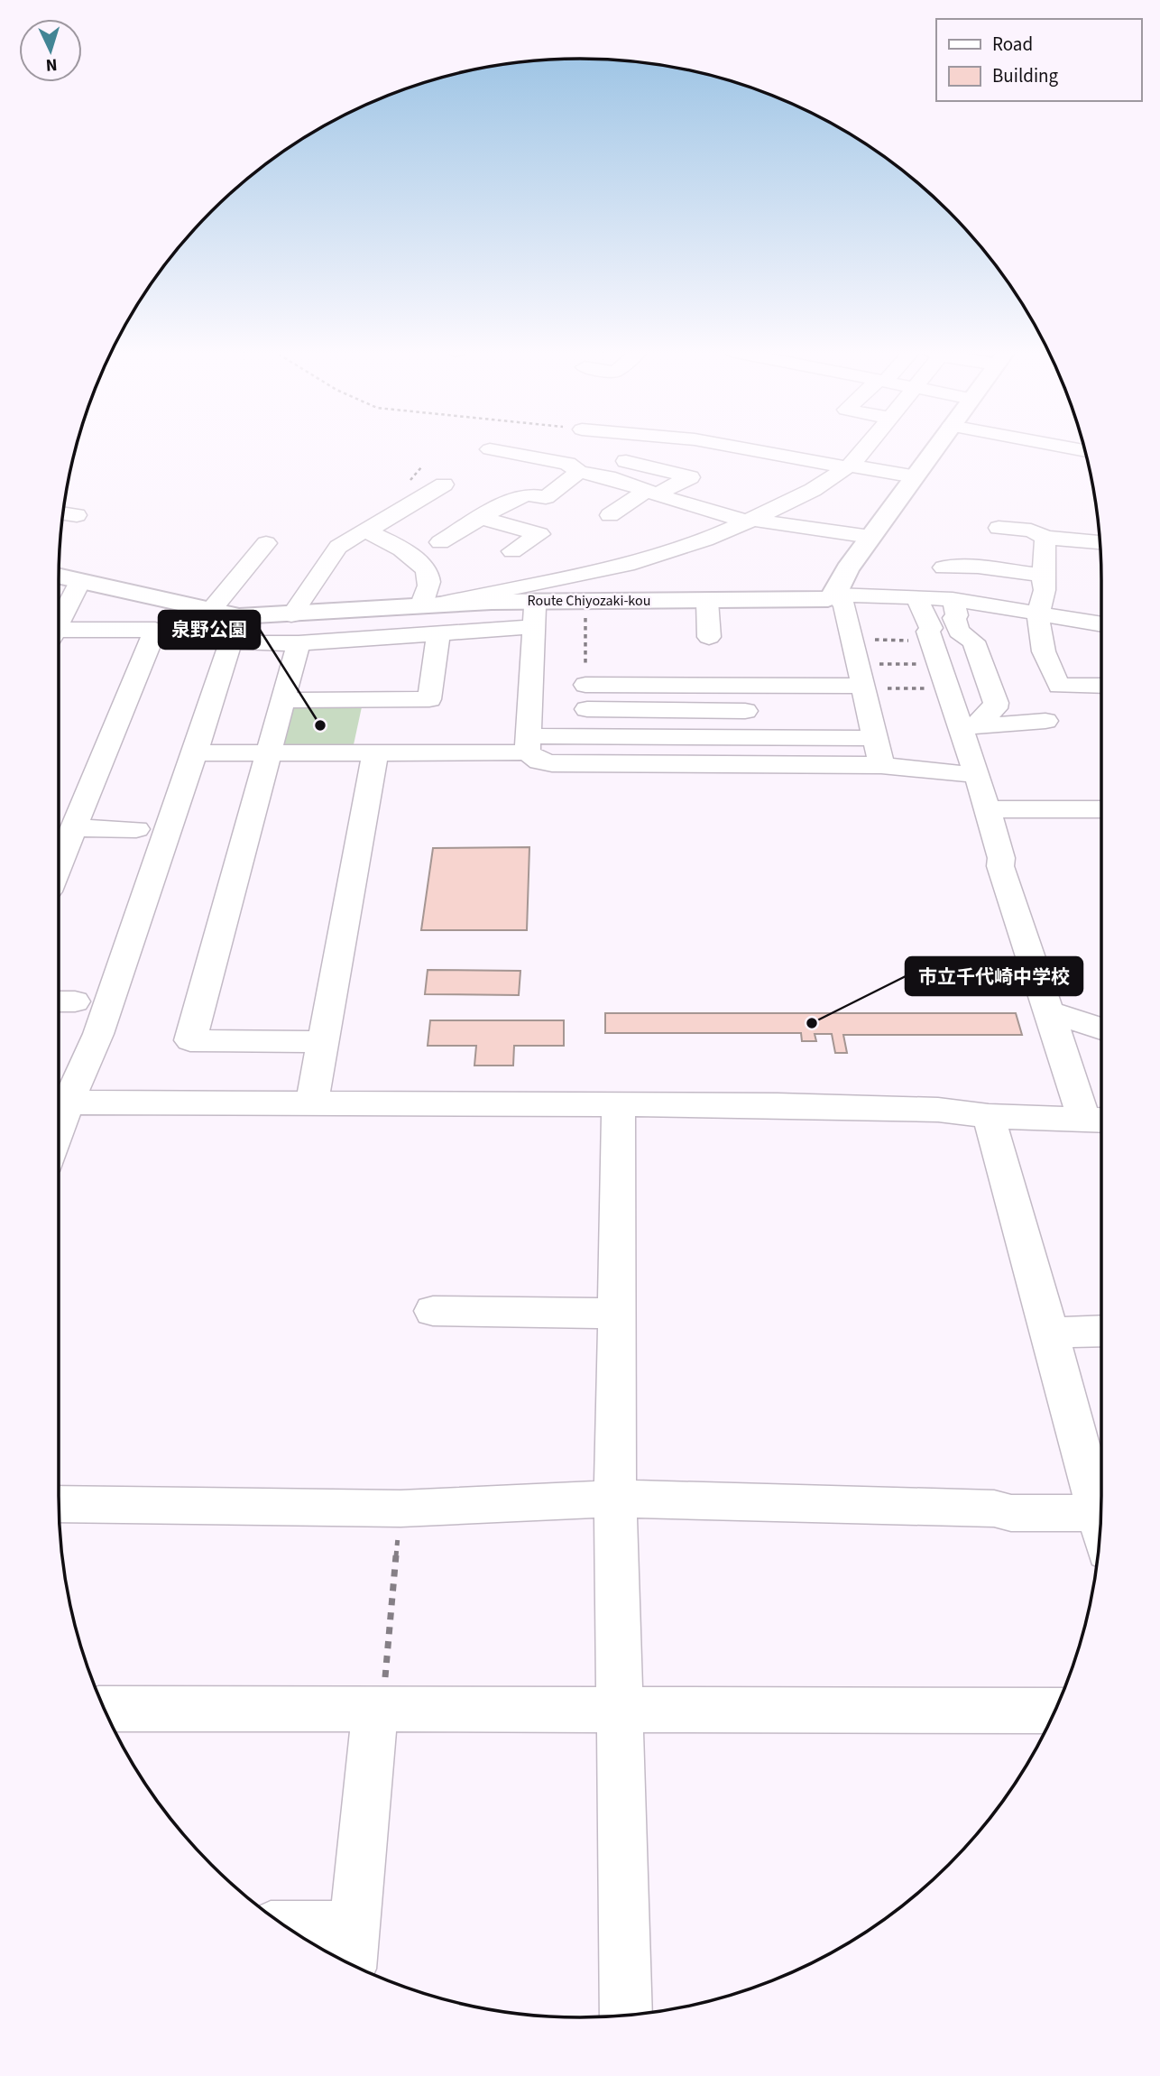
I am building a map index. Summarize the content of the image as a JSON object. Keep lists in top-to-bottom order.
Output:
{
  "streets": {
    "main road": ["Route Chiyozaki-kou"]
  },
  "places": ["泉野公園", "市立千代崎中学校"],
  "legend": ["Road", "Building"],
  "north": "bottom"
}
